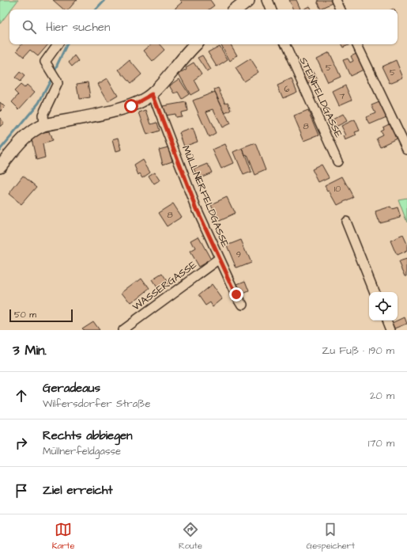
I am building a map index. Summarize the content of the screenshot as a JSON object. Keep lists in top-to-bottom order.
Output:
{
  "streets": {
    "street": ["STEINFELDGASSE", "MÜLLNERFELDGASSE", "WASSERGASSE"]
  },
  "crossings": [
    ["MÜLLNERFELDGASSE", "WASSERGASSE"]
  ],
  "house_numbers": [
    "5",
    "5",
    "6",
    "7",
    "8",
    "10",
    "8",
    "9"
  ],
  "scale_bar": "50 m",
  "page": {
    "search": "Hier suchen",
    "scale": "50 m",
    "heading": ["3 Min.", "Zu Fuß · 190 m"],
    "list": [
      ["Geradeaus", "Wilfersdorfer Straße", "20 m"],
      ["Rechts abbiegen", "Müllnerfeldgasse", "170 m"],
      "Ziel erreicht"
    ],
    "nav": ["Karte", "Route", "Gespeichert"]
  }
}
